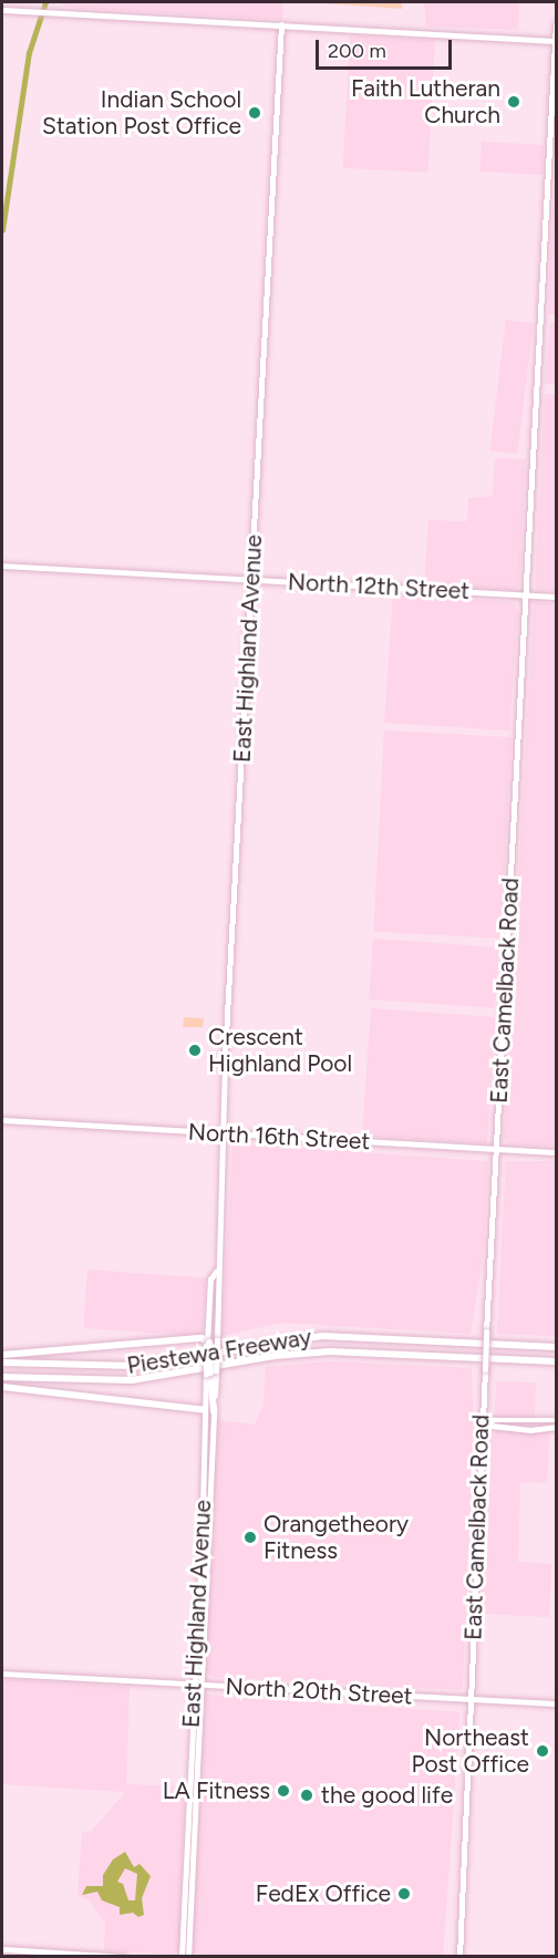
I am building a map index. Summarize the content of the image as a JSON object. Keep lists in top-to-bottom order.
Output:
{
  "streets": {
    "highway": ["Piestewa Freeway"],
    "main road": ["East Camelback Road"],
    "street": [
      "North 12th Street",
      "East Highland Avenue",
      "North 16th Street",
      "North 20th Street"
    ]
  },
  "crossings": [
    ["North 12th Street", "East Highland Avenue"],
    ["North 12th Street", "East Camelback Road"],
    ["East Highland Avenue", "North 16th Street"],
    ["East Highland Avenue", "North 20th Street"],
    ["East Camelback Road", "North 16th Street"],
    ["East Camelback Road", "North 20th Street"]
  ],
  "places": [
    "Faith Lutheran Church",
    "Indian School Station Post Office",
    "Crescent Highland Pool",
    "Orangetheory Fitness",
    "Northeast Post Office",
    "LA Fitness",
    "the good life",
    "FedEx Office"
  ],
  "scale_bar": "200 m"
}
